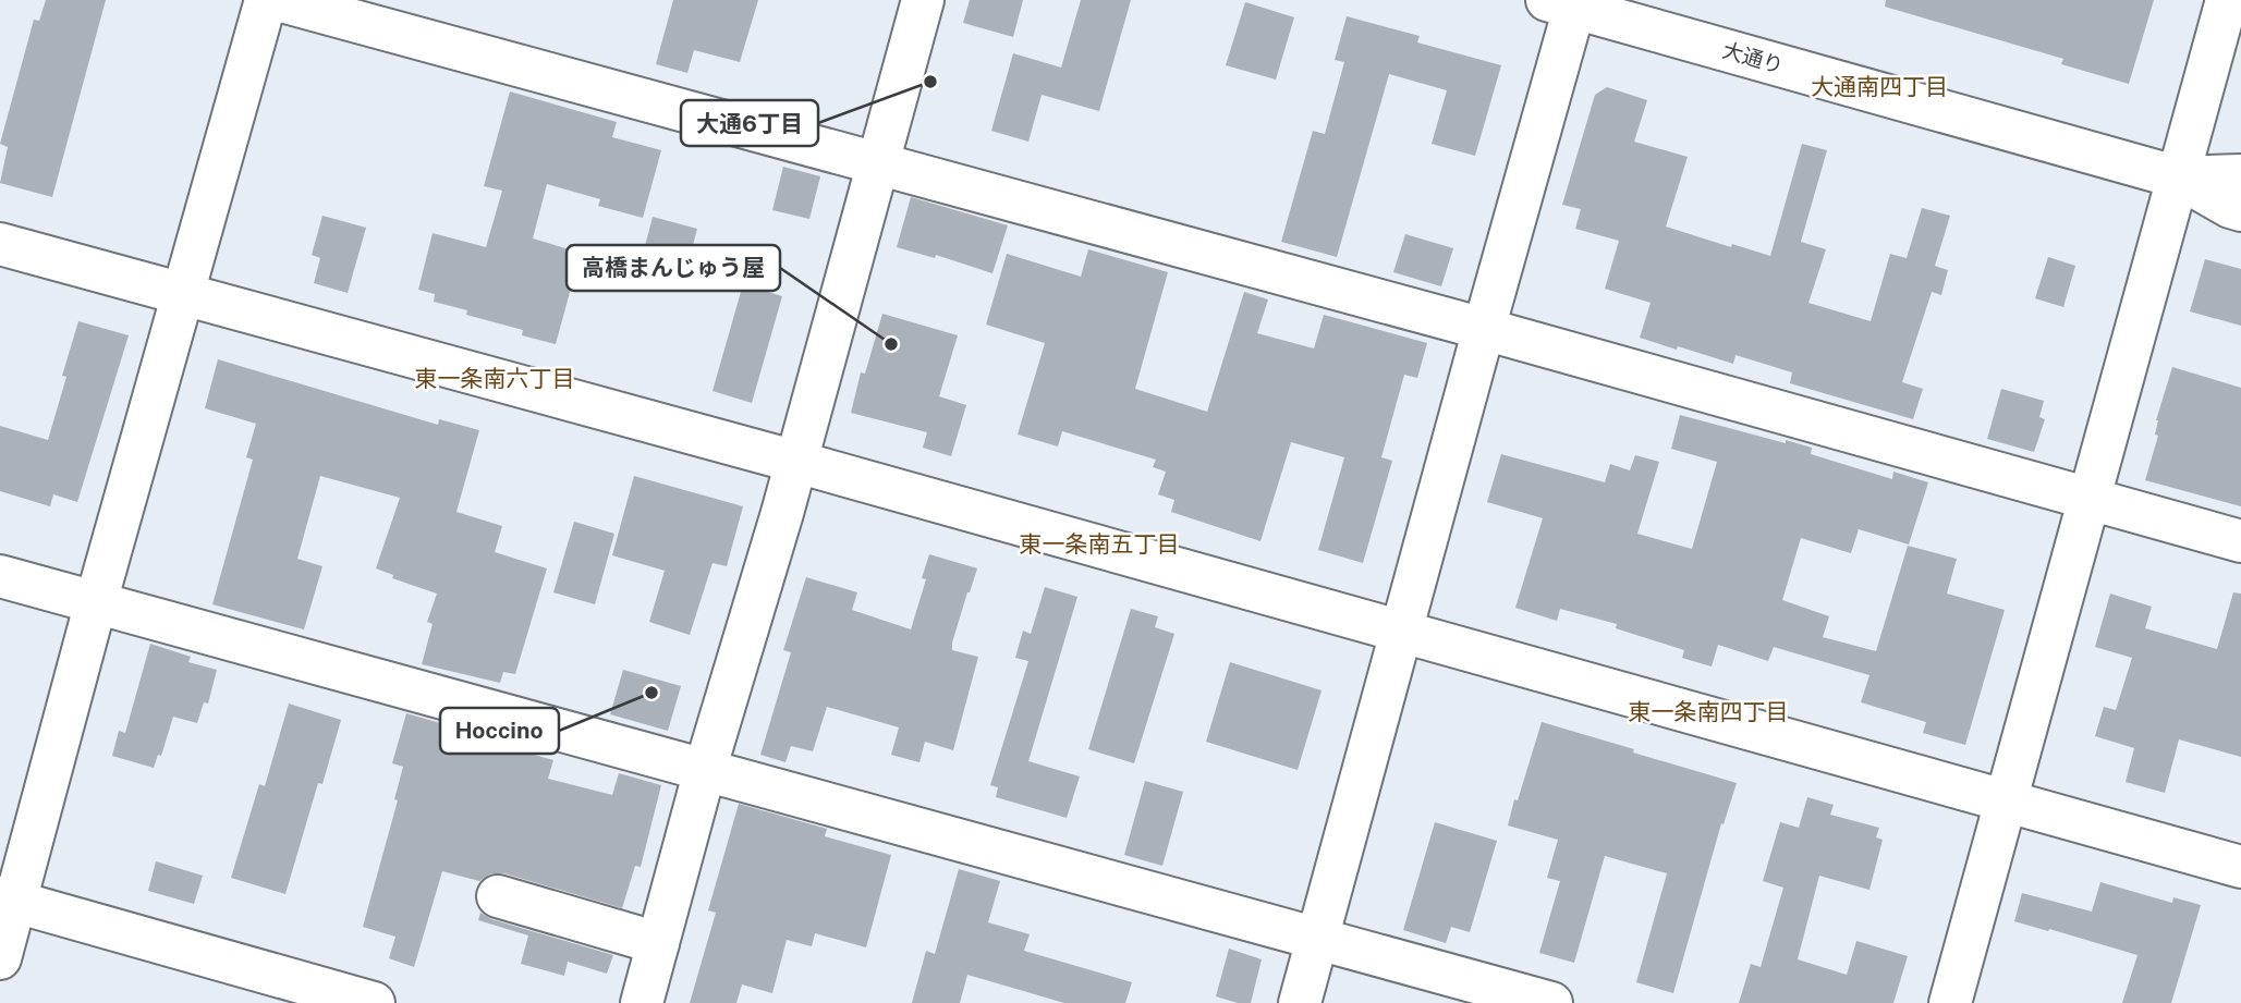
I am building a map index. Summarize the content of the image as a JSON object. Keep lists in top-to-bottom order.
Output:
{
  "streets": {
    "main road": ["大通り"]
  },
  "districts": [
    "大通南四丁目",
    "東一条南六丁目",
    "東一条南五丁目",
    "東一条南四丁目"
  ],
  "places": ["大通6丁目", "高橋まんじゅう屋", "Hoccino"]
}
